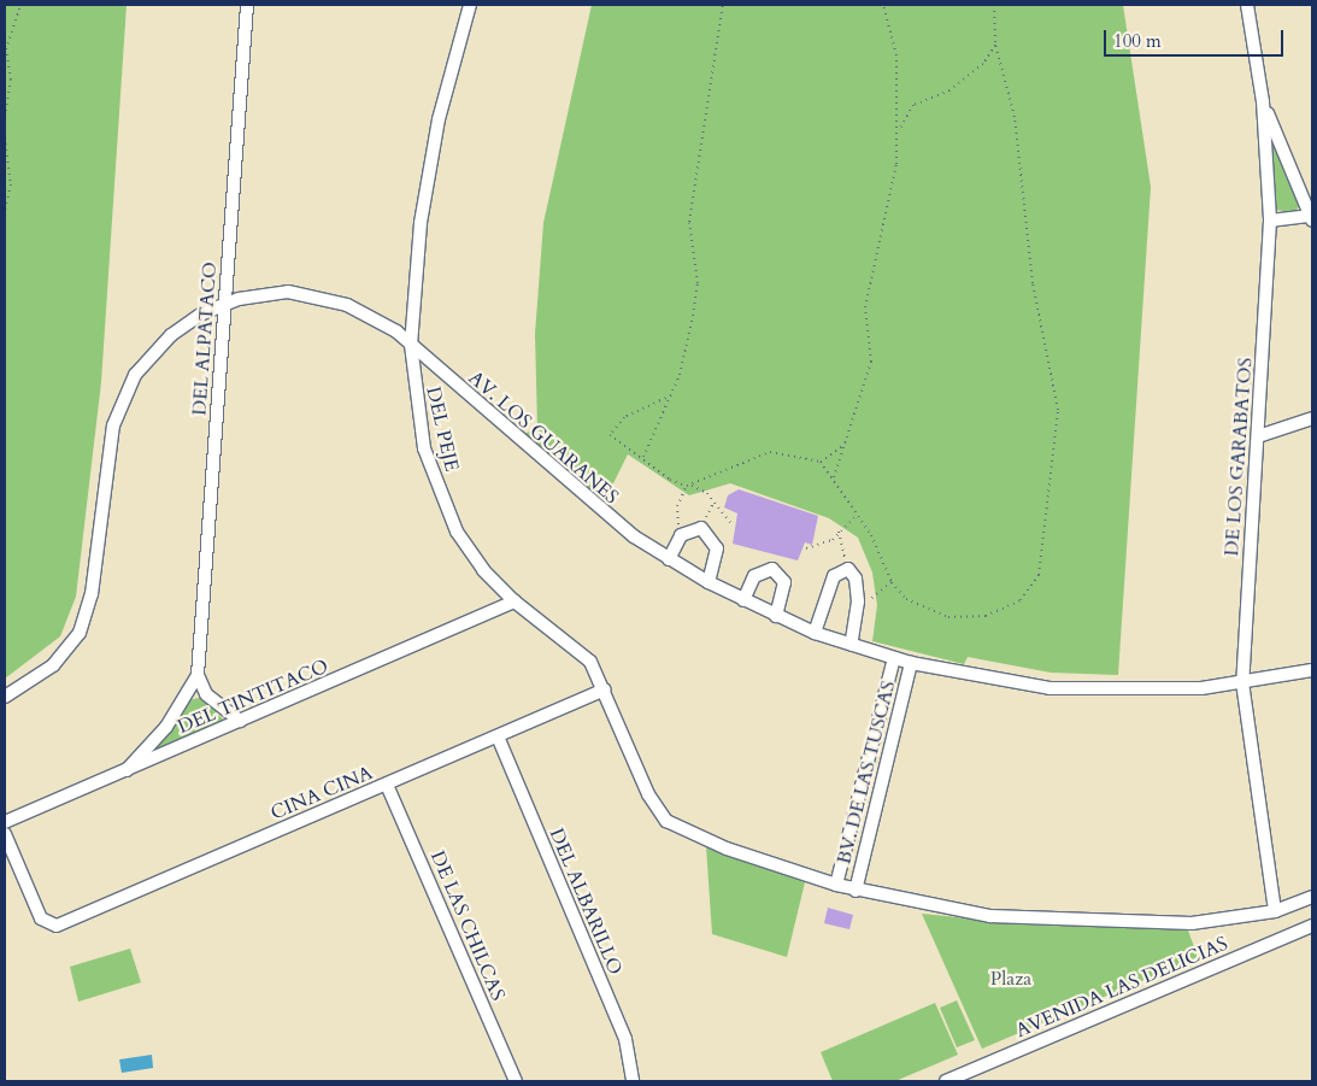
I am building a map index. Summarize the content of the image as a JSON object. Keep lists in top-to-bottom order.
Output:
{
  "streets": {
    "street": [
      "DEL ALPATACO",
      "DEL PEJE",
      "AV. LOS GUARANES",
      "DE LOS GARABATOS",
      "DEL TINTITACO",
      "BV. DE LAS TUSCAS",
      "CINA CINA",
      "DEL ALBARILLO",
      "DE LAS CHILCAS",
      "AVENIDA LAS DELICIAS"
    ]
  },
  "crossings": [
    ["DEL ALPATACO", "AV. LOS GUARANES"],
    ["DEL ALPATACO", "DEL TINTITACO"],
    ["DEL PEJE", "AV. LOS GUARANES"],
    ["DEL PEJE", "DE LOS GARABATOS"],
    ["DEL PEJE", "DEL TINTITACO"],
    ["DEL PEJE", "BV. DE LAS TUSCAS"],
    ["DEL PEJE", "CINA CINA"],
    ["AV. LOS GUARANES", "DE LOS GARABATOS"],
    ["AV. LOS GUARANES", "BV. DE LAS TUSCAS"],
    ["CINA CINA", "DEL ALBARILLO"],
    ["CINA CINA", "DE LAS CHILCAS"]
  ],
  "parks": ["Plaza"],
  "scale_bar": "100 m"
}
